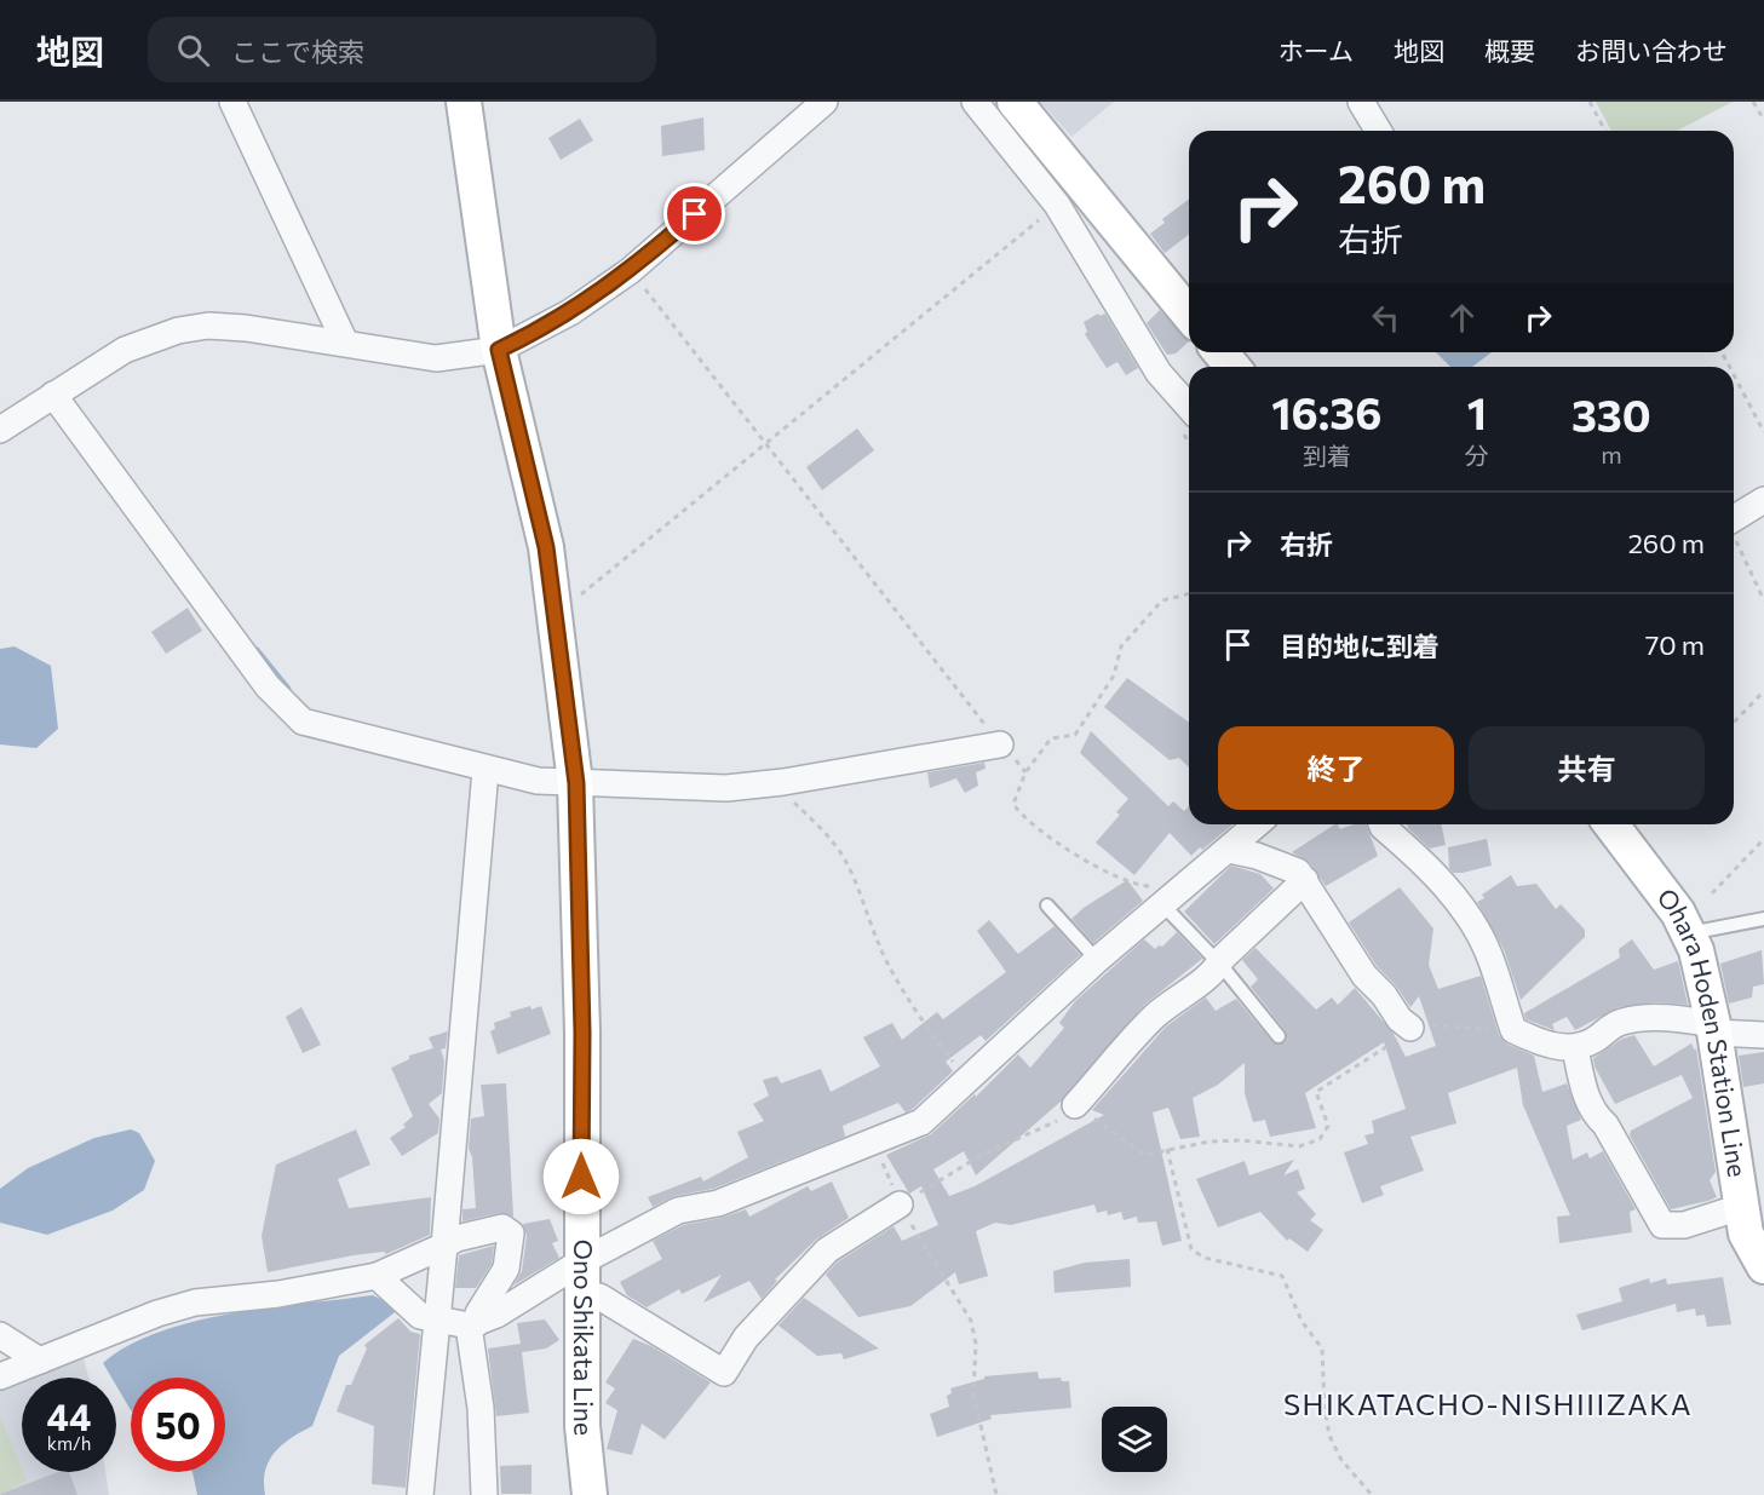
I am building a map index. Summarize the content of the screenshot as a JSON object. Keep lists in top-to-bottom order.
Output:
{
  "streets": {
    "main road": ["Ohara Hoden Station Line", "Ono Shikata Line"]
  },
  "districts": ["SHIKATACHO-NISHIIIZAKA"],
  "page": {
    "header": "地図",
    "search": "ここで検索",
    "nav": [
      "ホーム",
      "地図",
      "概要",
      "お問い合わせ"
    ],
    "turn": ["260 m", "右折"],
    "eta": [
      "16:36",
      "到着",
      "1",
      "分",
      "330",
      "m"
    ],
    "list": [
      {
        "name": "右折",
        "value": "260 m"
      },
      {
        "name": "目的地に到着",
        "value": "70 m"
      }
    ],
    "buttons": ["終了", "共有"],
    "speed": "44 km/h",
    "limit": "50"
  }
}
